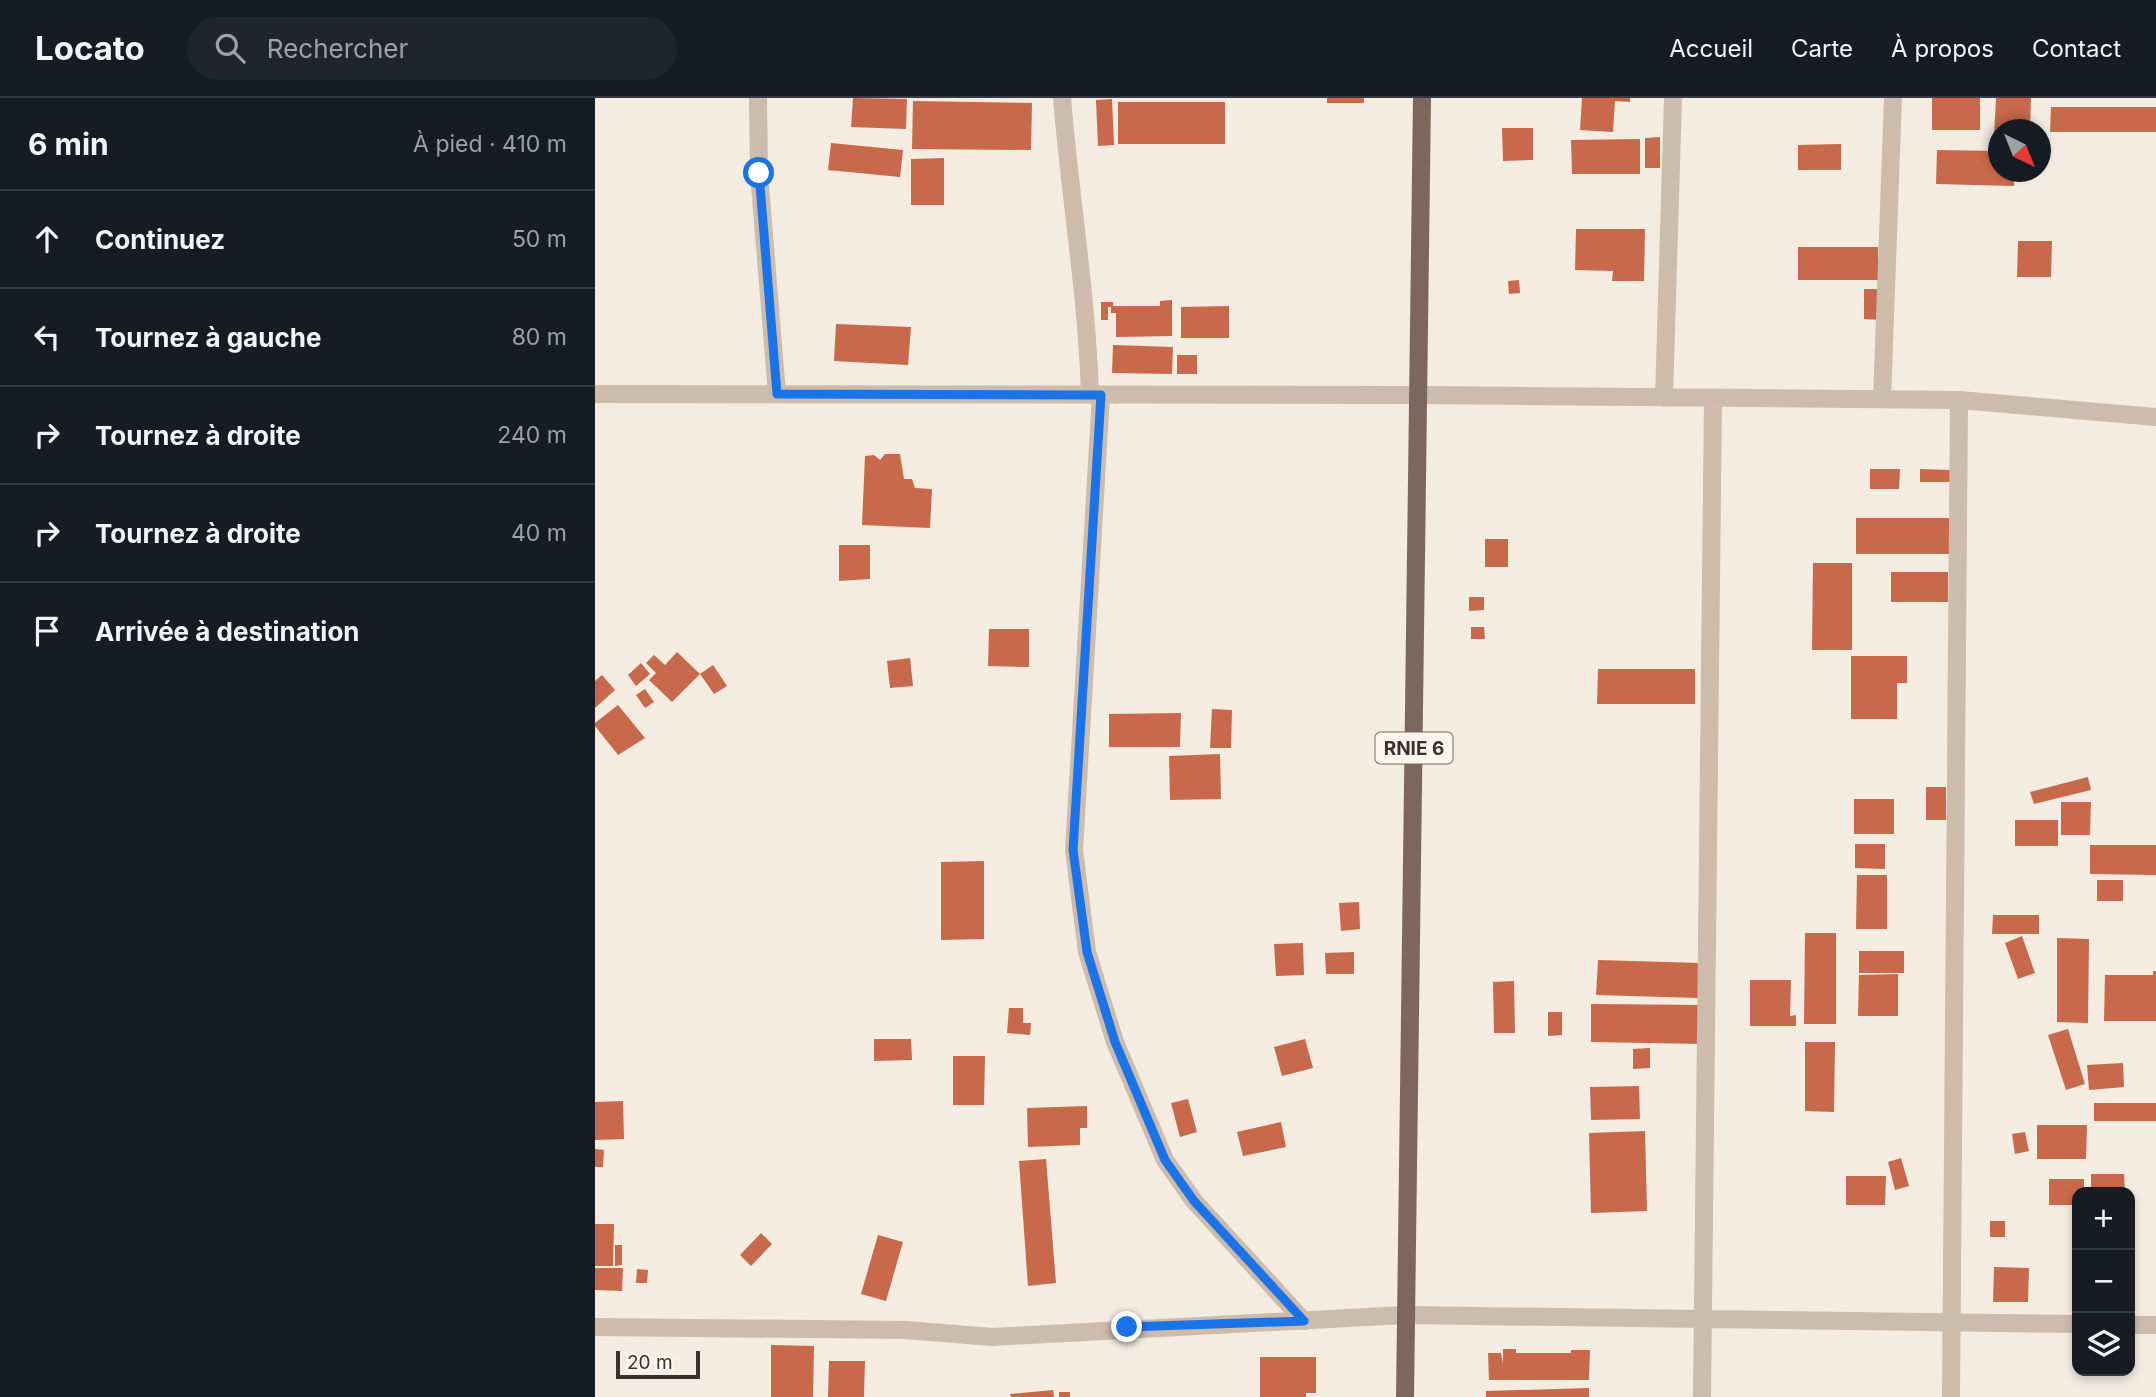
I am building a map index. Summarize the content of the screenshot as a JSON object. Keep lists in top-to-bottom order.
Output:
{
  "streets": {
    "main road": ["RNIE 6"]
  },
  "scale_bar": "20 m",
  "north": "bottom right",
  "page": {
    "header": "Locato",
    "search": "Rechercher",
    "nav": [
      "Accueil",
      "Carte",
      "À propos",
      "Contact"
    ],
    "heading": ["6 min", "À pied · 410 m"],
    "list": [
      ["Continuez", "50 m"],
      ["Tournez à gauche", "80 m"],
      ["Tournez à droite", "240 m"],
      ["Tournez à droite", "40 m"],
      "Arrivée à destination"
    ],
    "map_buttons": ["+", "−"],
    "scale": "20 m"
  }
}
